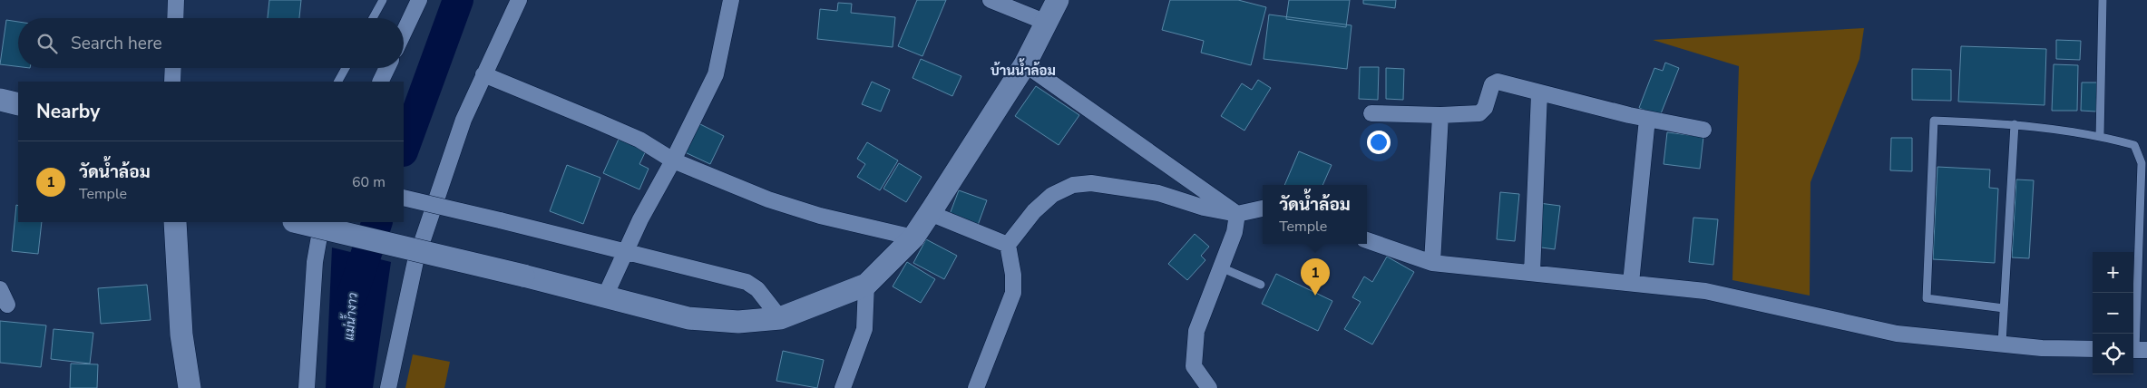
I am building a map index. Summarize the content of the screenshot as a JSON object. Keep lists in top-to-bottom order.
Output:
{
  "districts": ["บ้านน้ำล้อม"],
  "water": ["แม่น้ำงาว"],
  "page": {
    "search": "Search here",
    "heading": "Nearby",
    "list": [
      {
        "mark": "1",
        "name": "วัดน้ำล้อม",
        "note": "Temple",
        "value": "60 m"
      }
    ],
    "popup": ["วัดน้ำล้อม", "Temple"],
    "map_buttons": ["+", "−"],
    "pins": "1"
  }
}
